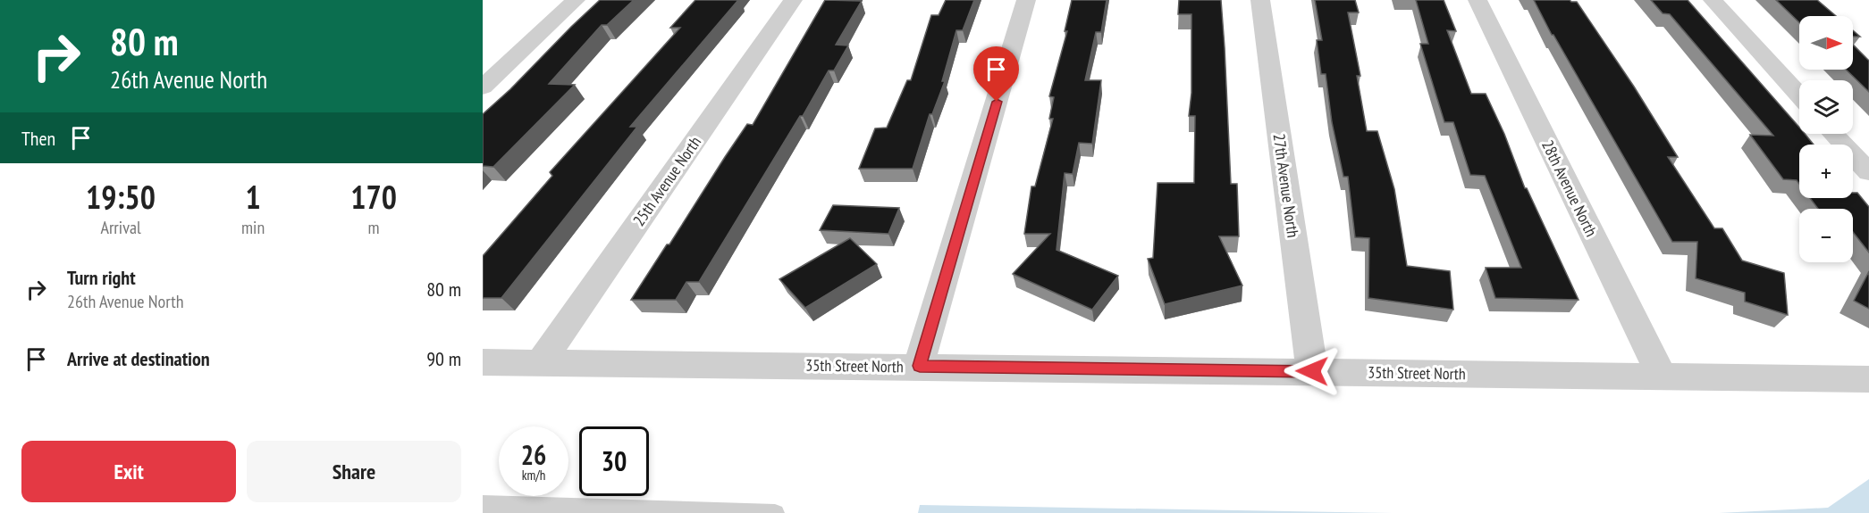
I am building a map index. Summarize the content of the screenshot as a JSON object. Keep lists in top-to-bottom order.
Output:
{
  "streets": {
    "street": [
      "25th Avenue North",
      "27th Avenue North",
      "28th Avenue North",
      "35th Street North"
    ]
  },
  "crossings": [
    ["25th Avenue North", "35th Street North"],
    ["27th Avenue North", "35th Street North"],
    ["28th Avenue North", "35th Street North"]
  ],
  "north": "right",
  "page": {
    "turn": ["80 m", "26th Avenue North"],
    "map_buttons": ["+", "−"],
    "then": "Then",
    "eta": [
      "19:50",
      "Arrival",
      "1",
      "min",
      "170",
      "m"
    ],
    "list": [
      {
        "name": "Turn right",
        "note": "26th Avenue North",
        "value": "80 m"
      },
      {
        "name": "Arrive at destination",
        "value": "90 m"
      }
    ],
    "speed": "26 km/h",
    "limit": "30",
    "buttons": ["Exit", "Share"]
  }
}
